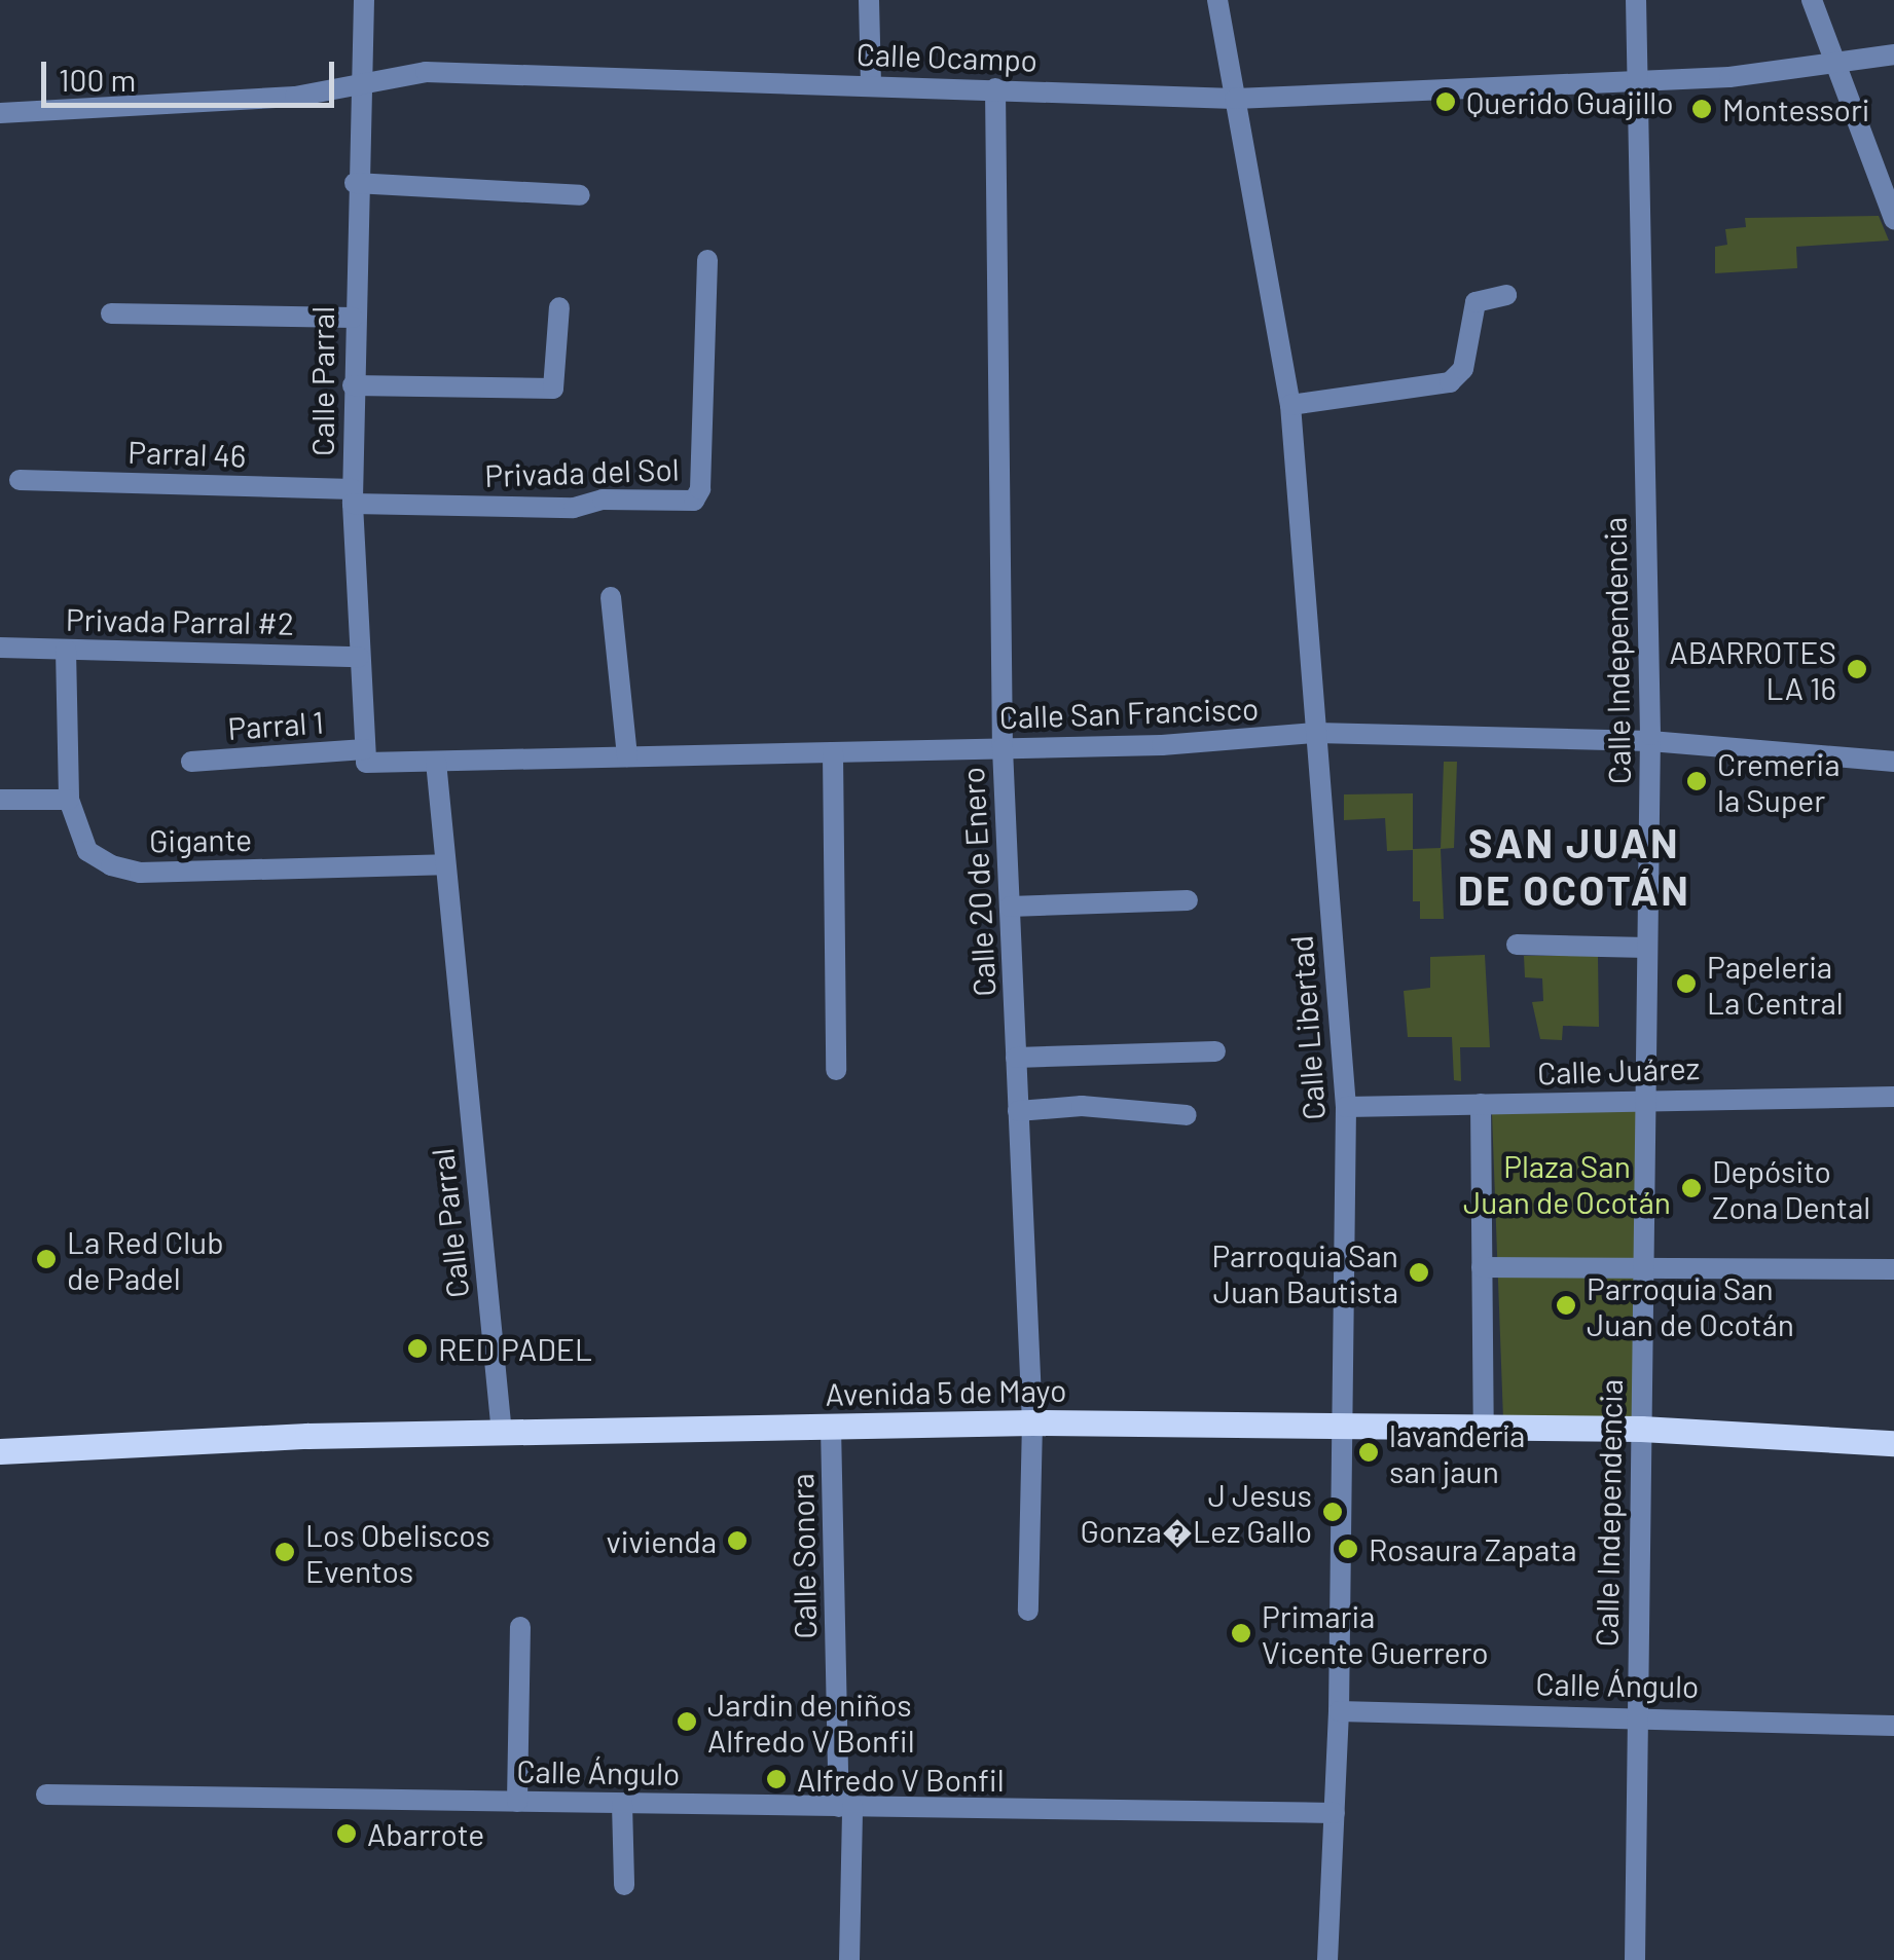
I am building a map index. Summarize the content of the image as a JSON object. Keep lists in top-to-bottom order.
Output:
{
  "streets": {
    "main road": ["Avenida 5 de Mayo"],
    "street": [
      "Calle Ocampo",
      "Calle Parral",
      "Parral 46",
      "Privada del Sol",
      "Privada Parral #2",
      "Calle Independencia",
      "Calle San Francisco",
      "Parral 1",
      "Gigante",
      "Calle 20 de Enero",
      "Calle Libertad",
      "Calle Juárez",
      "Calle Sonora",
      "Calle Ángulo"
    ]
  },
  "crossings": [
    ["Calle Ocampo", "Calle Parral"],
    ["Calle Ocampo", "Calle Independencia"],
    ["Calle Ocampo", "Calle 20 de Enero"],
    ["Calle Ocampo", "Calle Libertad"],
    ["Calle Parral", "Parral 46"],
    ["Calle Parral", "Privada del Sol"],
    ["Calle Parral", "Privada Parral #2"],
    ["Calle Parral", "Calle San Francisco"],
    ["Calle Parral", "Parral 1"],
    ["Calle Parral", "Gigante"],
    ["Calle Parral", "Avenida 5 de Mayo"],
    ["Parral 46", "Privada del Sol"],
    ["Privada Parral #2", "Gigante"],
    ["Calle Independencia", "Calle San Francisco"],
    ["Calle Independencia", "Calle Juárez"],
    ["Calle Independencia", "Avenida 5 de Mayo"],
    ["Calle Independencia", "Calle Ángulo"],
    ["Calle San Francisco", "Parral 1"],
    ["Calle San Francisco", "Calle 20 de Enero"],
    ["Calle San Francisco", "Calle Libertad"],
    ["Calle 20 de Enero", "Avenida 5 de Mayo"],
    ["Calle Libertad", "Calle Juárez"],
    ["Calle Libertad", "Avenida 5 de Mayo"],
    ["Calle Libertad", "Calle Ángulo"],
    ["Avenida 5 de Mayo", "Calle Sonora"],
    ["Calle Sonora", "Calle Ángulo"]
  ],
  "districts": ["SAN JUAN DE OCOTÁN"],
  "parks": ["Plaza San Juan de Ocotán"],
  "places": [
    "Querido Guajillo",
    "Montessori",
    "ABARROTES LA 16",
    "Cremeria la Super",
    "Papeleria La Central",
    "Depósito Zona Dental",
    "La Red Club de Padel",
    "Parroquia San Juan Bautista",
    "Parroquia San Juan de Ocotán",
    "RED PADEL",
    "lavandería san jaun",
    "J Jesus Gonza�Lez Gallo",
    "vivienda",
    "Rosaura Zapata",
    "Los Obeliscos Eventos",
    "Primaria Vicente Guerrero",
    "Jardin de niños Alfredo V Bonfil",
    "Alfredo V Bonfil",
    "Abarrote"
  ],
  "scale_bar": "100 m"
}
